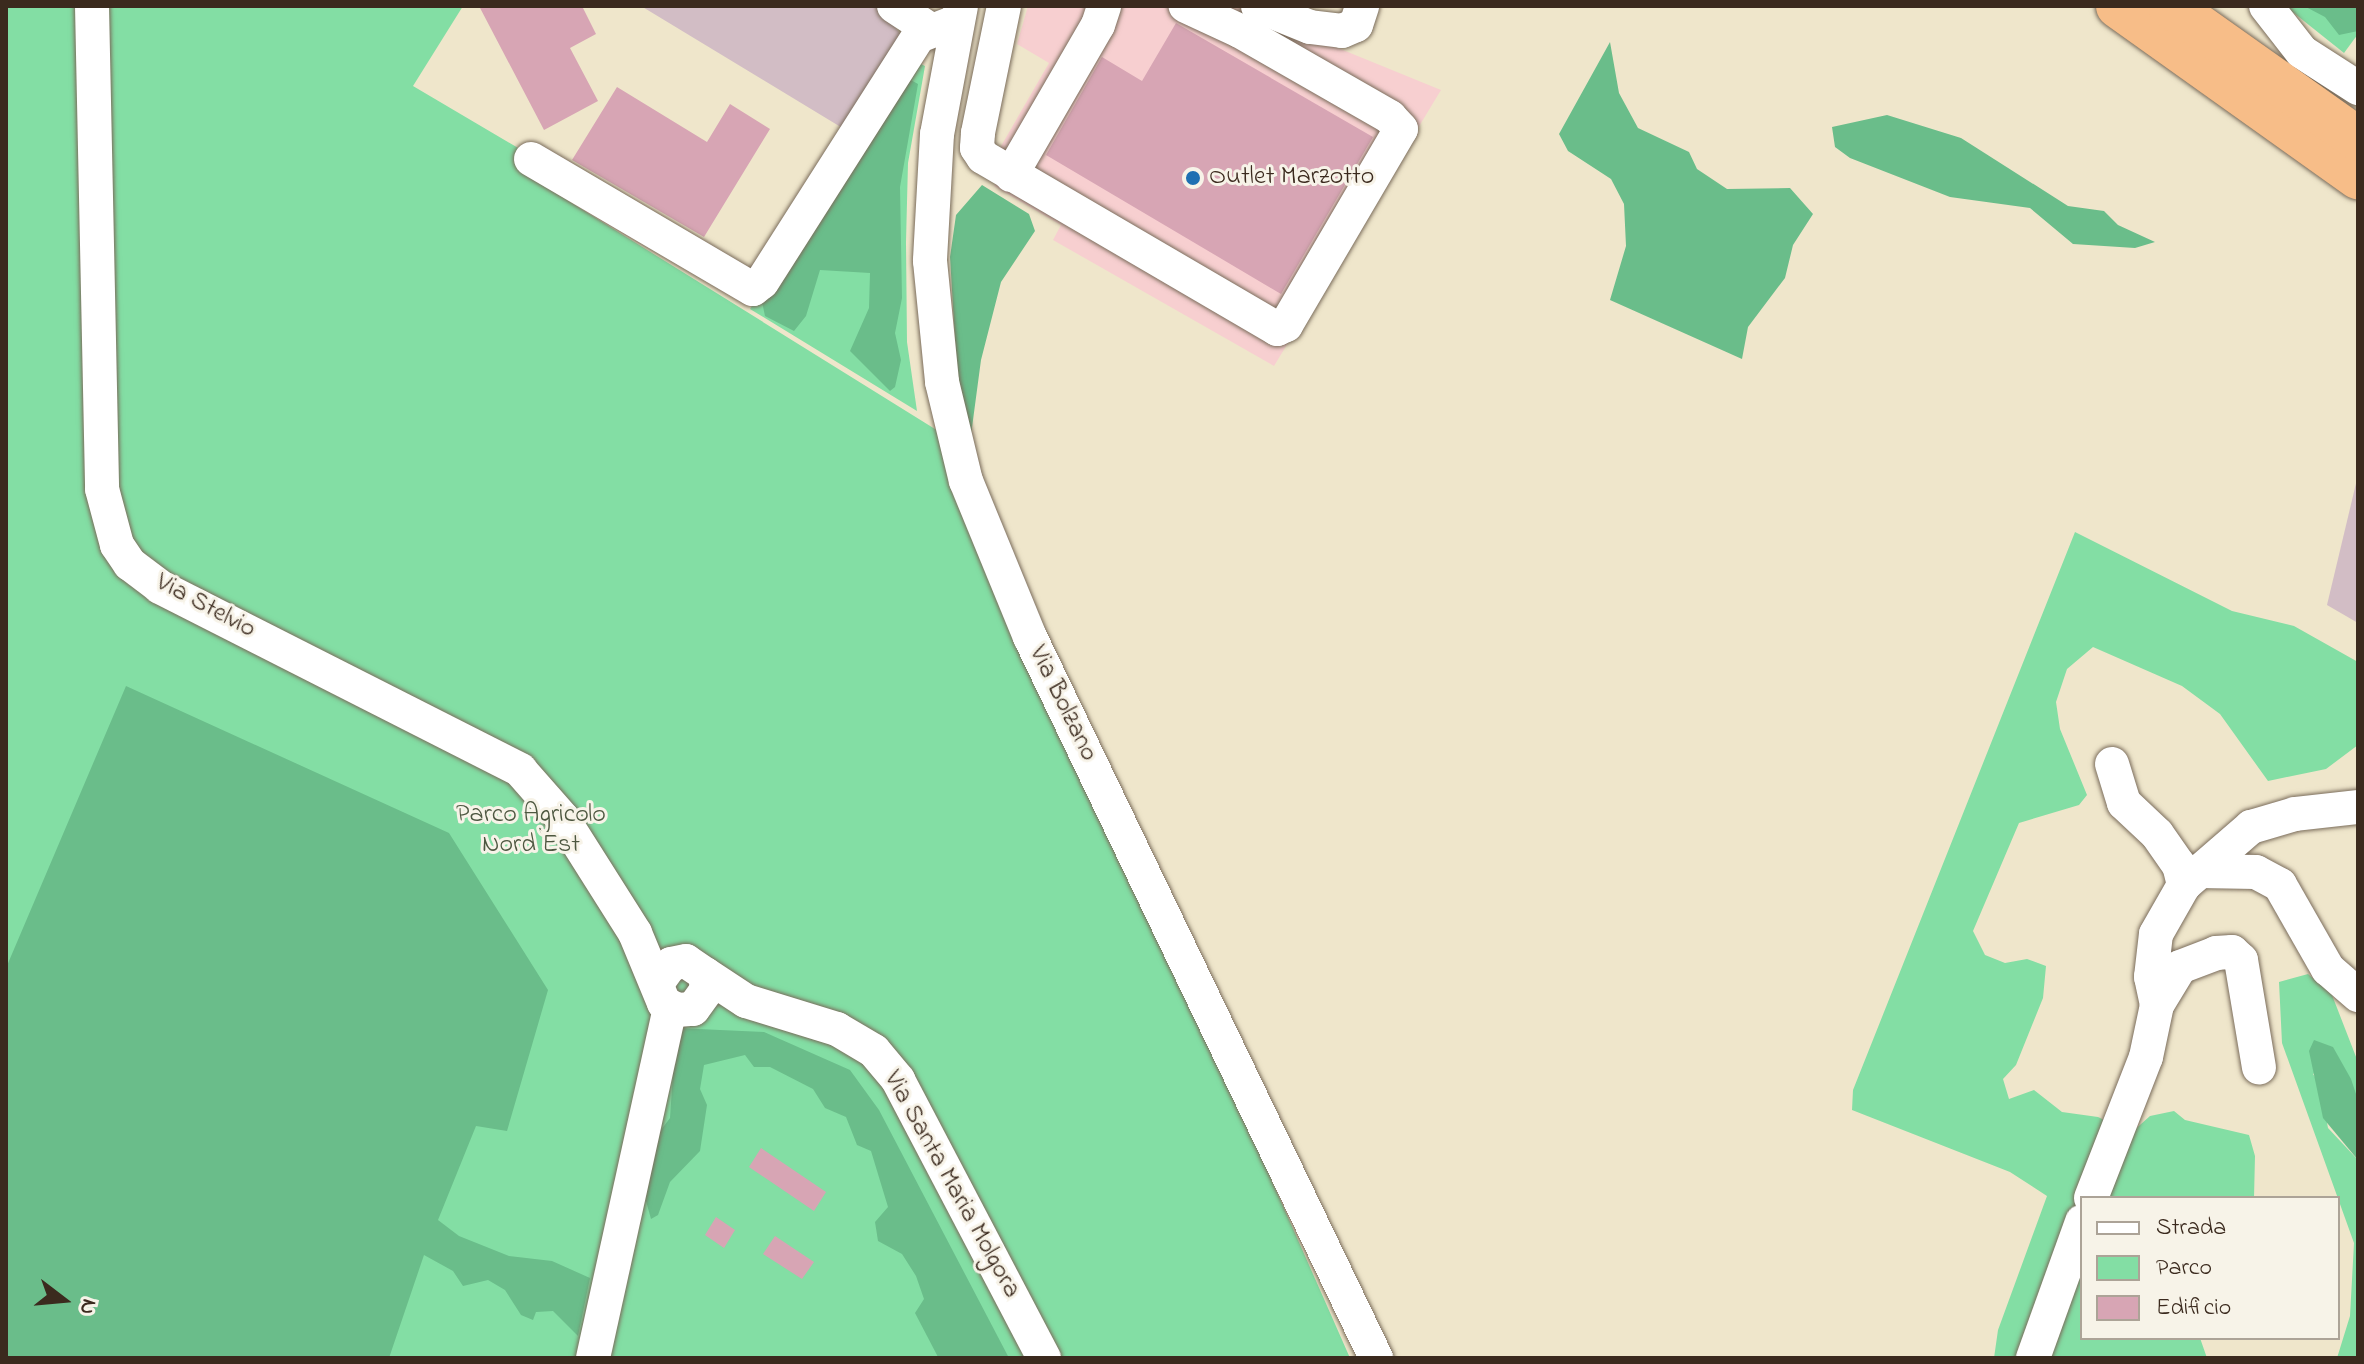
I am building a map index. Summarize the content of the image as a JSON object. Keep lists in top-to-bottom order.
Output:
{
  "streets": {
    "street": ["Via Stelvio", "Via Bolzano", "Via Santa Maria Molgora"]
  },
  "crossings": [
    ["Via Stelvio", "Via Santa Maria Molgora"]
  ],
  "parks": ["Parco Agricolo Nord Est"],
  "places": ["Outlet Marzotto"],
  "legend": ["Strada", "Parco", "Edificio"],
  "north": "right"
}
